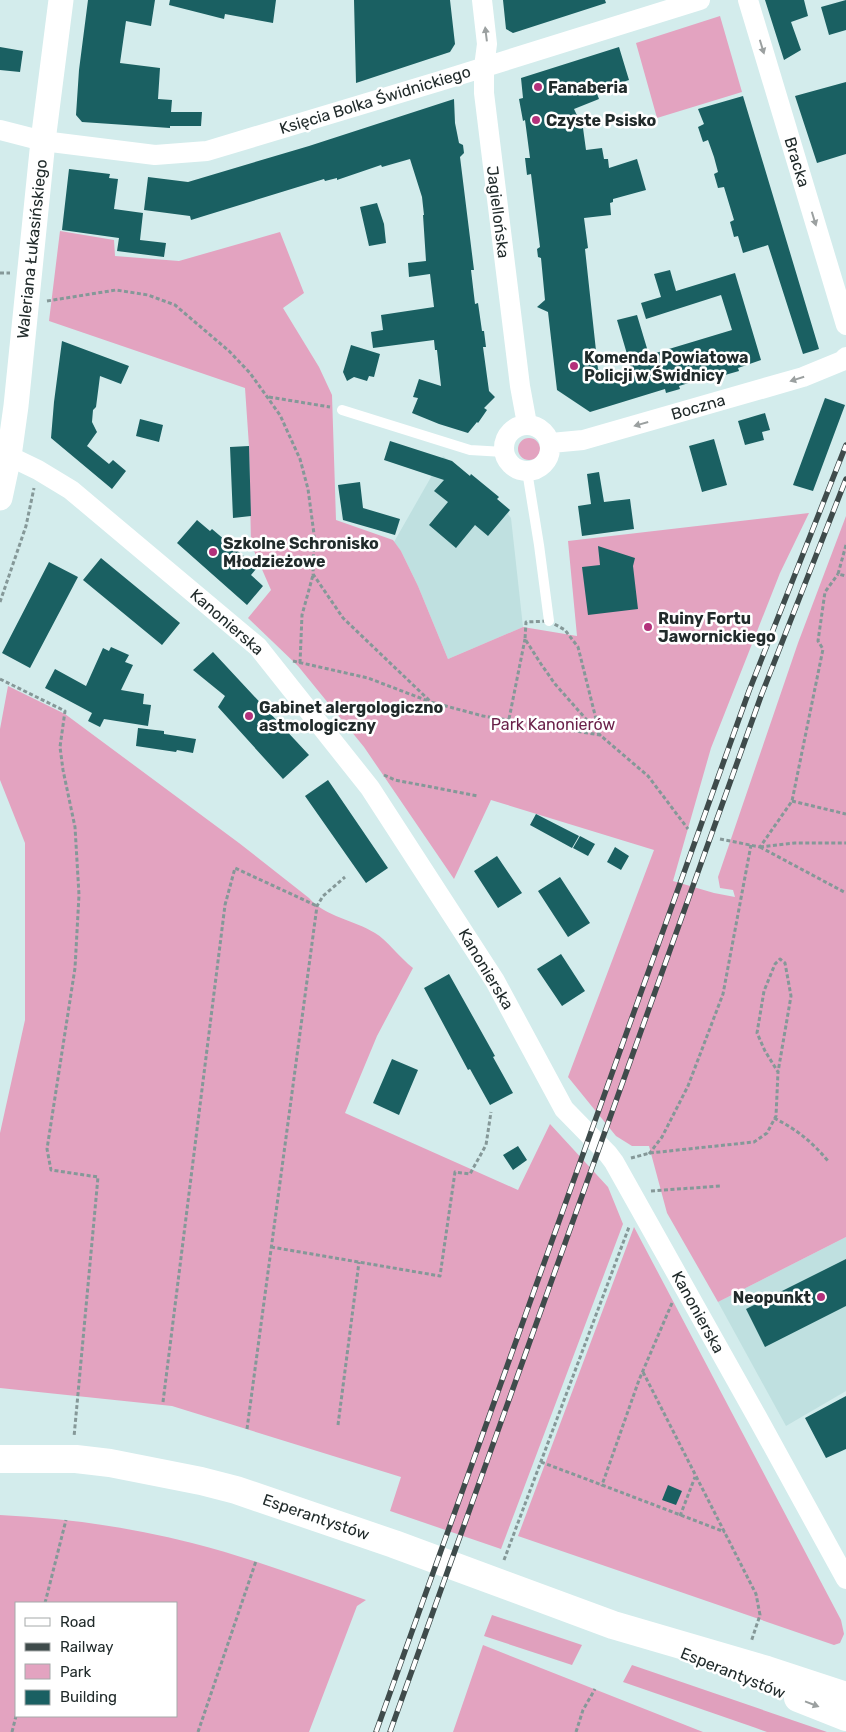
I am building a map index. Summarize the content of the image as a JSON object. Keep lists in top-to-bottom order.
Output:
{
  "streets": {
    "main road": ["Esperantystów"],
    "street": [
      "Księcia Bolka Świdnickiego",
      "Bracka",
      "Jagiellońska",
      "Waleriana Łukasińskiego",
      "Boczna",
      "Kanonierska"
    ]
  },
  "crossings": [
    ["Księcia Bolka Świdnickiego", "Jagiellońska"],
    ["Księcia Bolka Świdnickiego", "Waleriana Łukasińskiego"],
    ["Jagiellońska", "Boczna"],
    ["Waleriana Łukasińskiego", "Kanonierska"]
  ],
  "one_way": ["Bracka", "Boczna"],
  "parks": ["Park Kanonierów"],
  "places": [
    "Fanaberia",
    "Czyste Psisko",
    "Komenda Powiatowa Policji w Świdnicy",
    "Szkolne Schronisko Młodzieżowe",
    "Ruiny Fortu Jawornickiego",
    "Gabinet alergologiczno astmologiczny",
    "Neopunkt"
  ],
  "legend": [
    "Road",
    "Railway",
    "Park",
    "Building"
  ]
}
